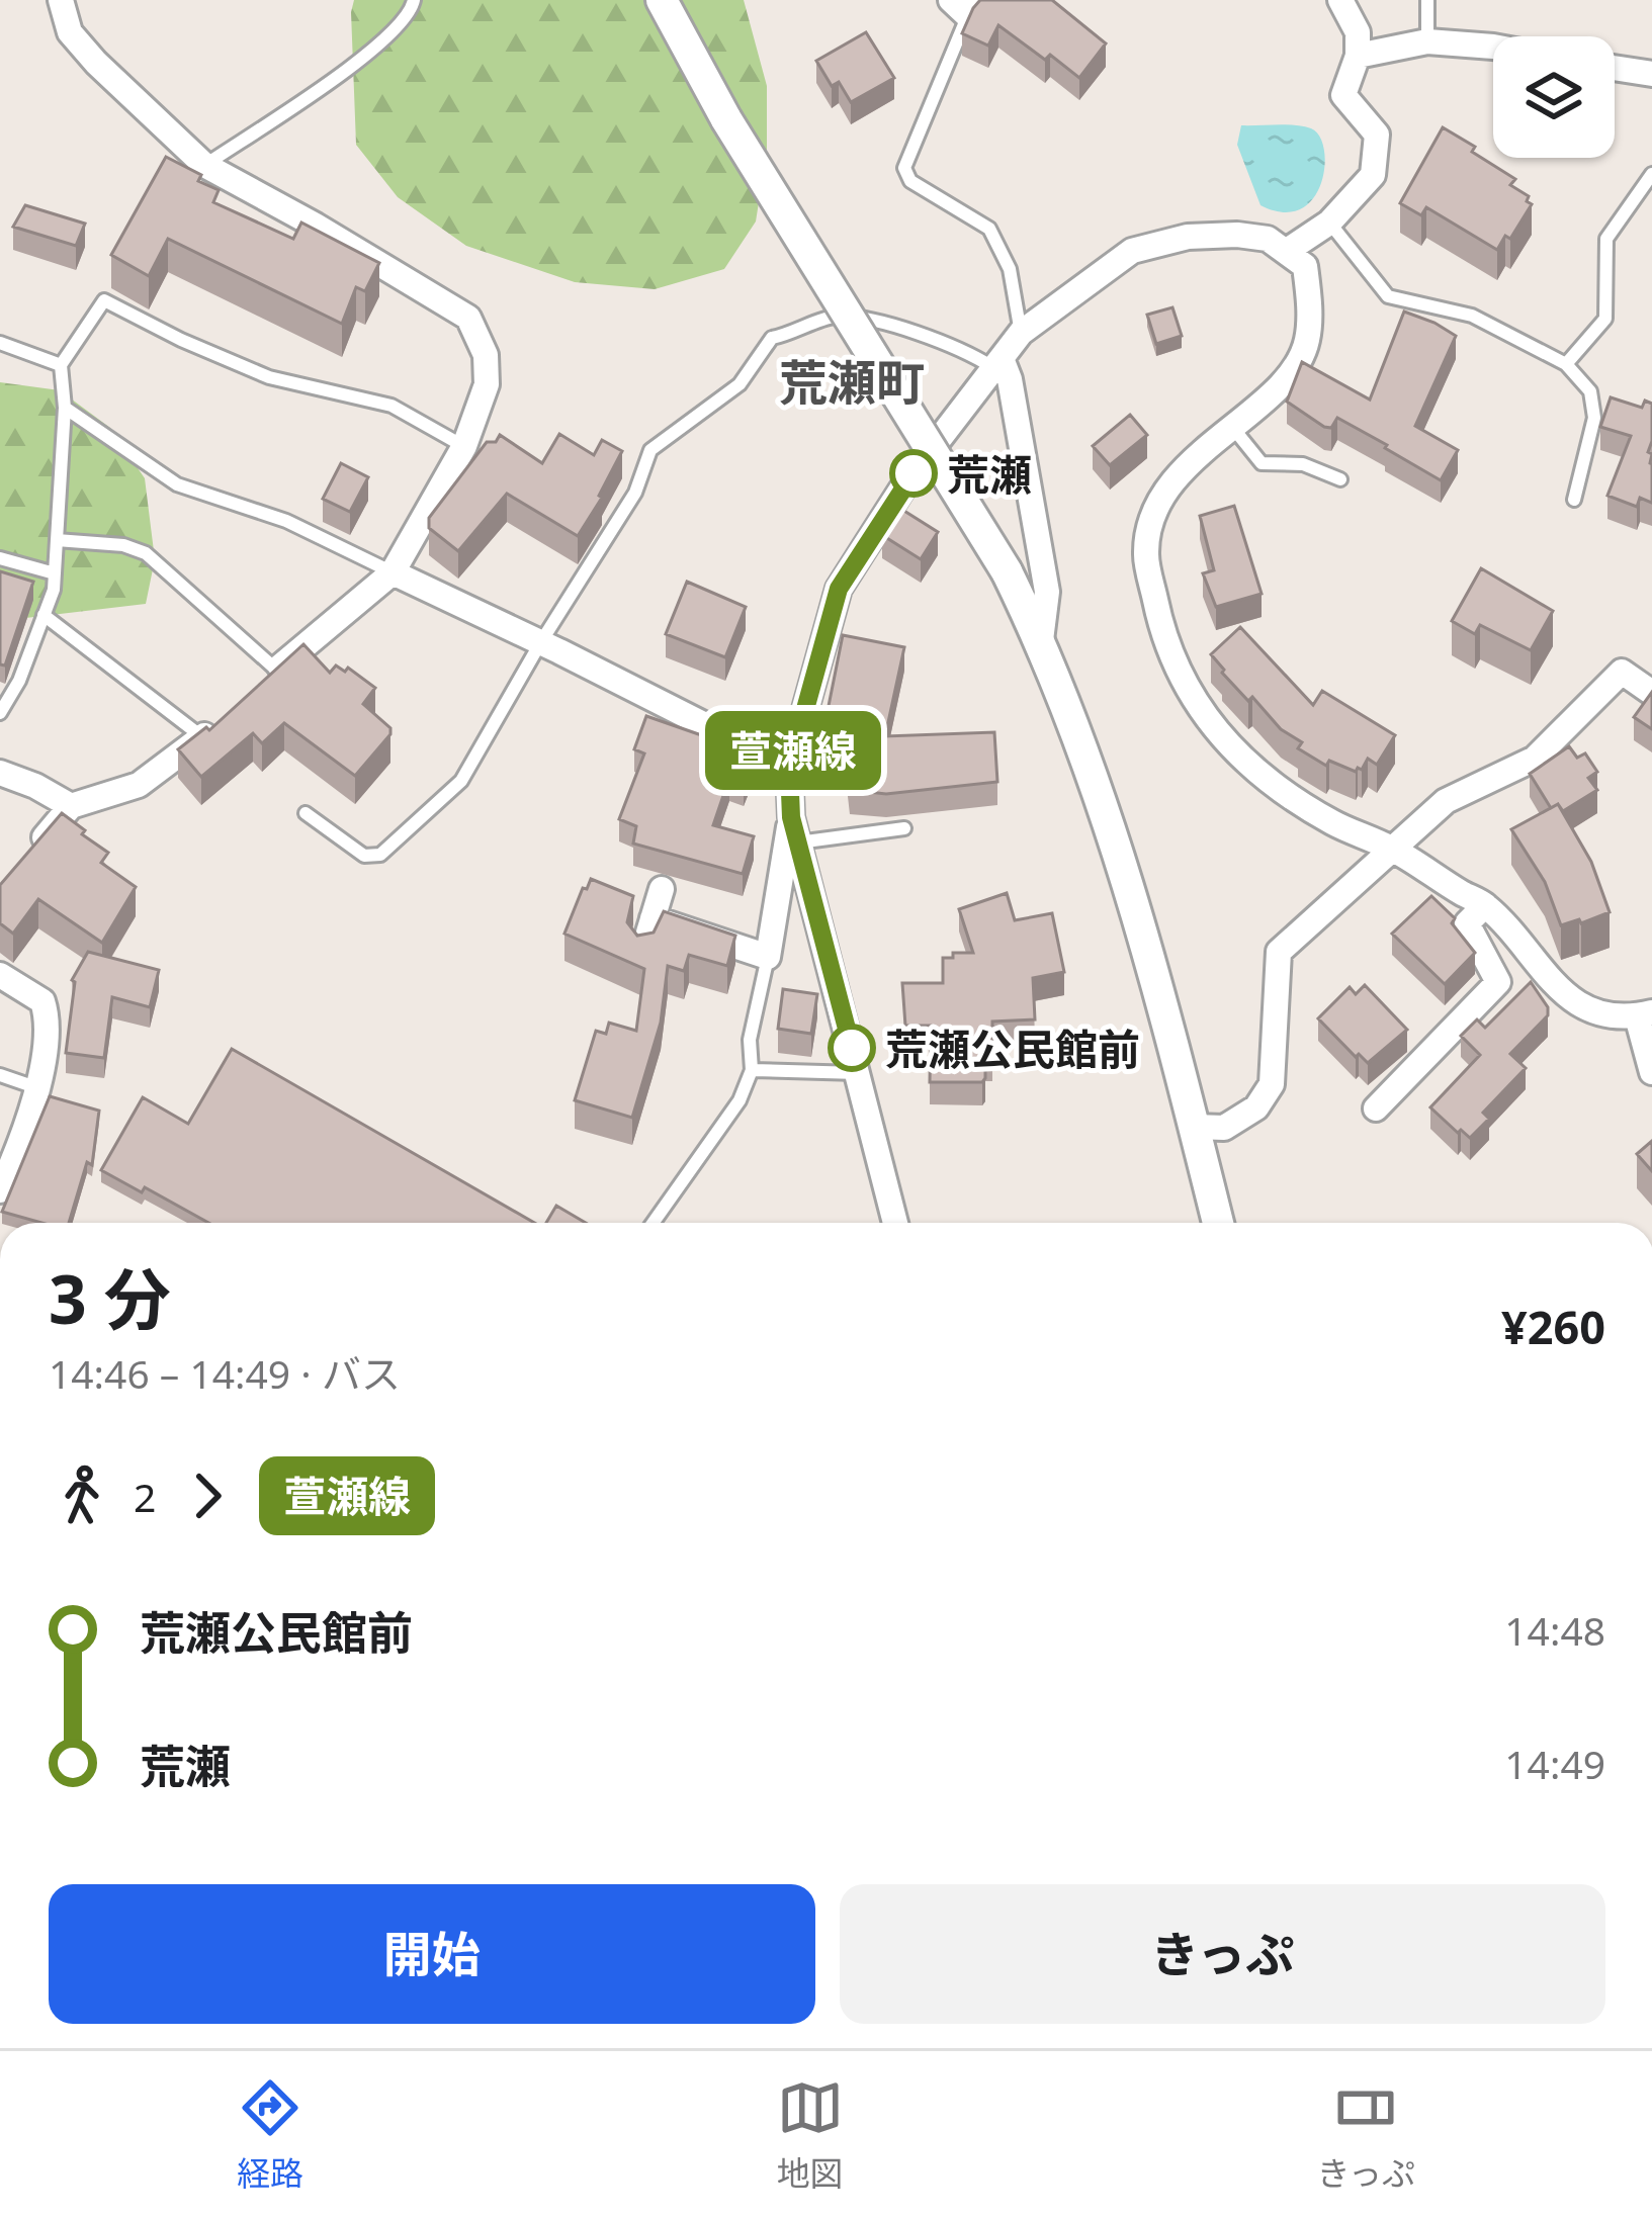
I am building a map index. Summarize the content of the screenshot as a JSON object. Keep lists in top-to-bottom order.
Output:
{
  "districts": ["荒瀬町"],
  "places": ["荒瀬", "荒瀬公民館前"],
  "lines": ["bus line 萱瀬線"],
  "page": {
    "on_map": "萱瀬線",
    "heading": ["3 分", "14:46 – 14:49 · バス", "¥260"],
    "legs": ["2", "萱瀬線"],
    "list": [
      {
        "name": "荒瀬公民館前",
        "value": "14:48"
      },
      {
        "name": "荒瀬",
        "value": "14:49"
      }
    ],
    "buttons": ["開始", "きっぷ"],
    "tabs": ["経路", "地図", "きっぷ"]
  }
}
